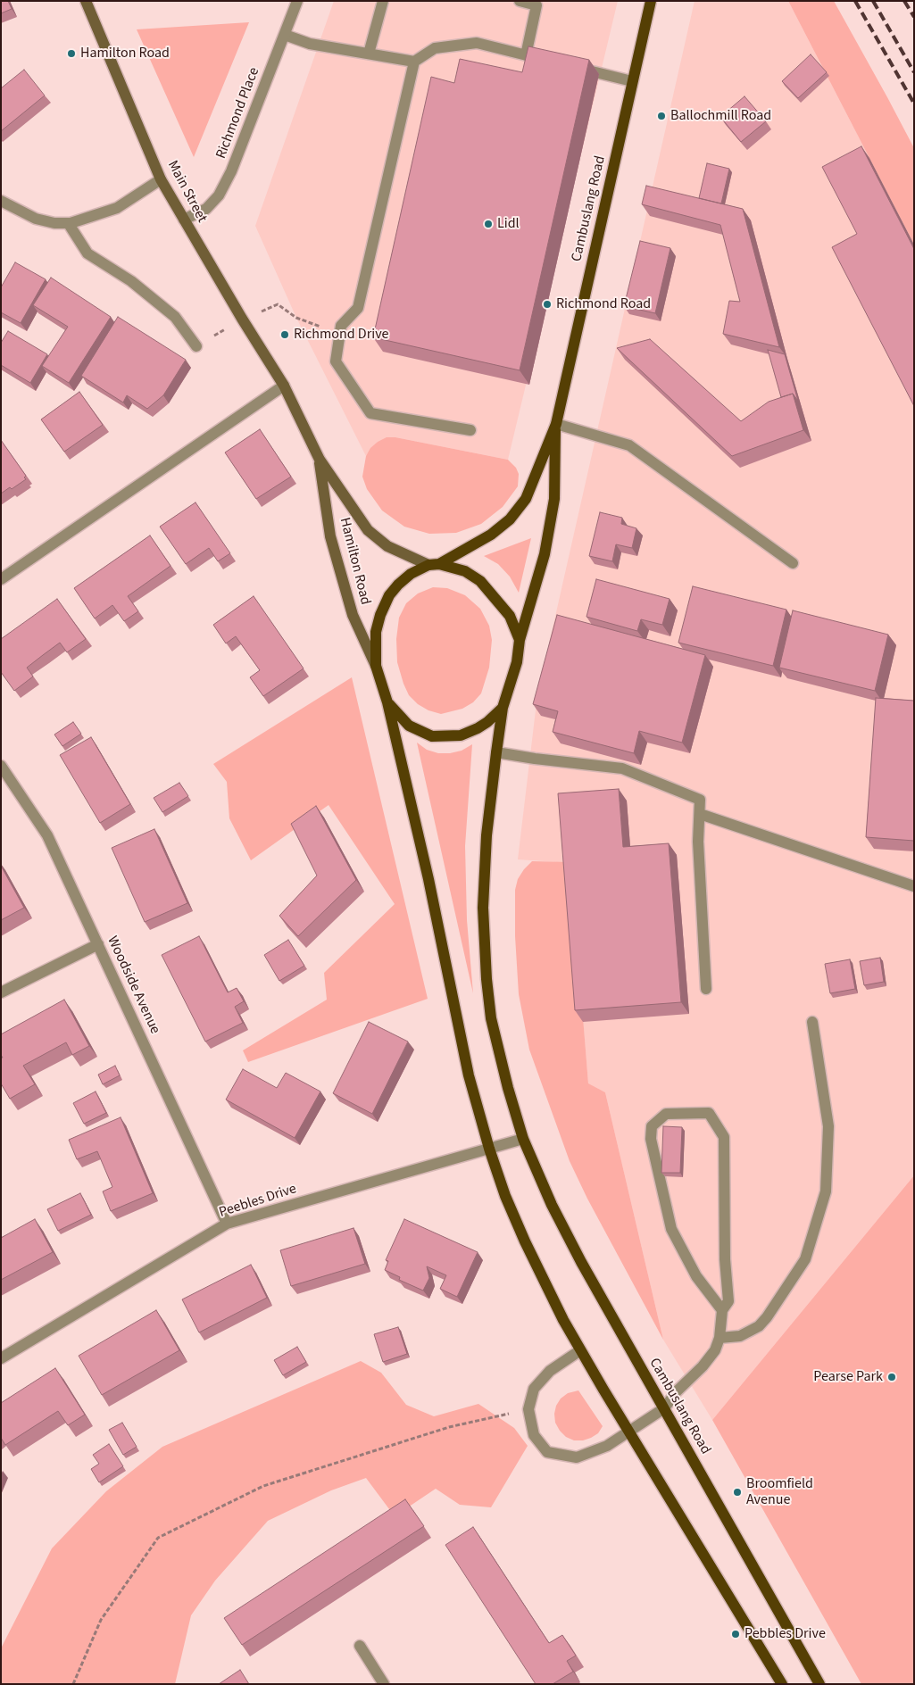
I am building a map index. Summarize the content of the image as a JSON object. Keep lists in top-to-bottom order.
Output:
{
  "streets": {
    "main road": ["Main Street", "Cambuslang Road", "Hamilton Road"],
    "street": ["Richmond Place", "Woodside Avenue", "Peebles Drive"]
  },
  "crossings": [
    ["Richmond Place", "Main Street"],
    ["Main Street", "Hamilton Road"],
    ["Cambuslang Road", "Hamilton Road"],
    ["Cambuslang Road", "Peebles Drive"],
    ["Woodside Avenue", "Peebles Drive"]
  ],
  "places": [
    "Hamilton Road",
    "Ballochmill Road",
    "Lidl",
    "Richmond Road",
    "Richmond Drive",
    "Pearse Park",
    "Broomfield Avenue",
    "Pebbles Drive"
  ]
}
